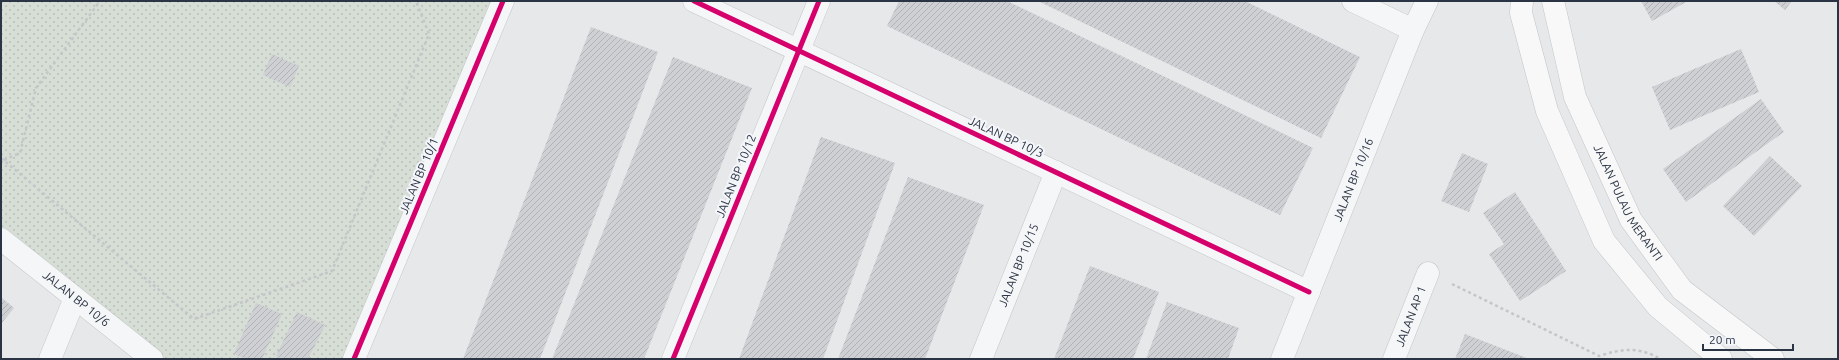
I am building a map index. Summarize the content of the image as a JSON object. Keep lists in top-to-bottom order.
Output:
{
  "streets": {
    "main road": ["JALAN PULAU MERANTI"],
    "street": [
      "JALAN BP 10/3",
      "JALAN BP 10/1",
      "JALAN BP 10/12",
      "JALAN BP 10/16",
      "JALAN BP 10/15",
      "JALAN BP 10/6",
      "JALAN AP 1"
    ]
  },
  "crossings": [
    ["JALAN BP 10/3", "JALAN BP 10/12"],
    ["JALAN BP 10/3", "JALAN BP 10/16"],
    ["JALAN BP 10/3", "JALAN BP 10/15"]
  ],
  "scale_bar": "20 m"
}
